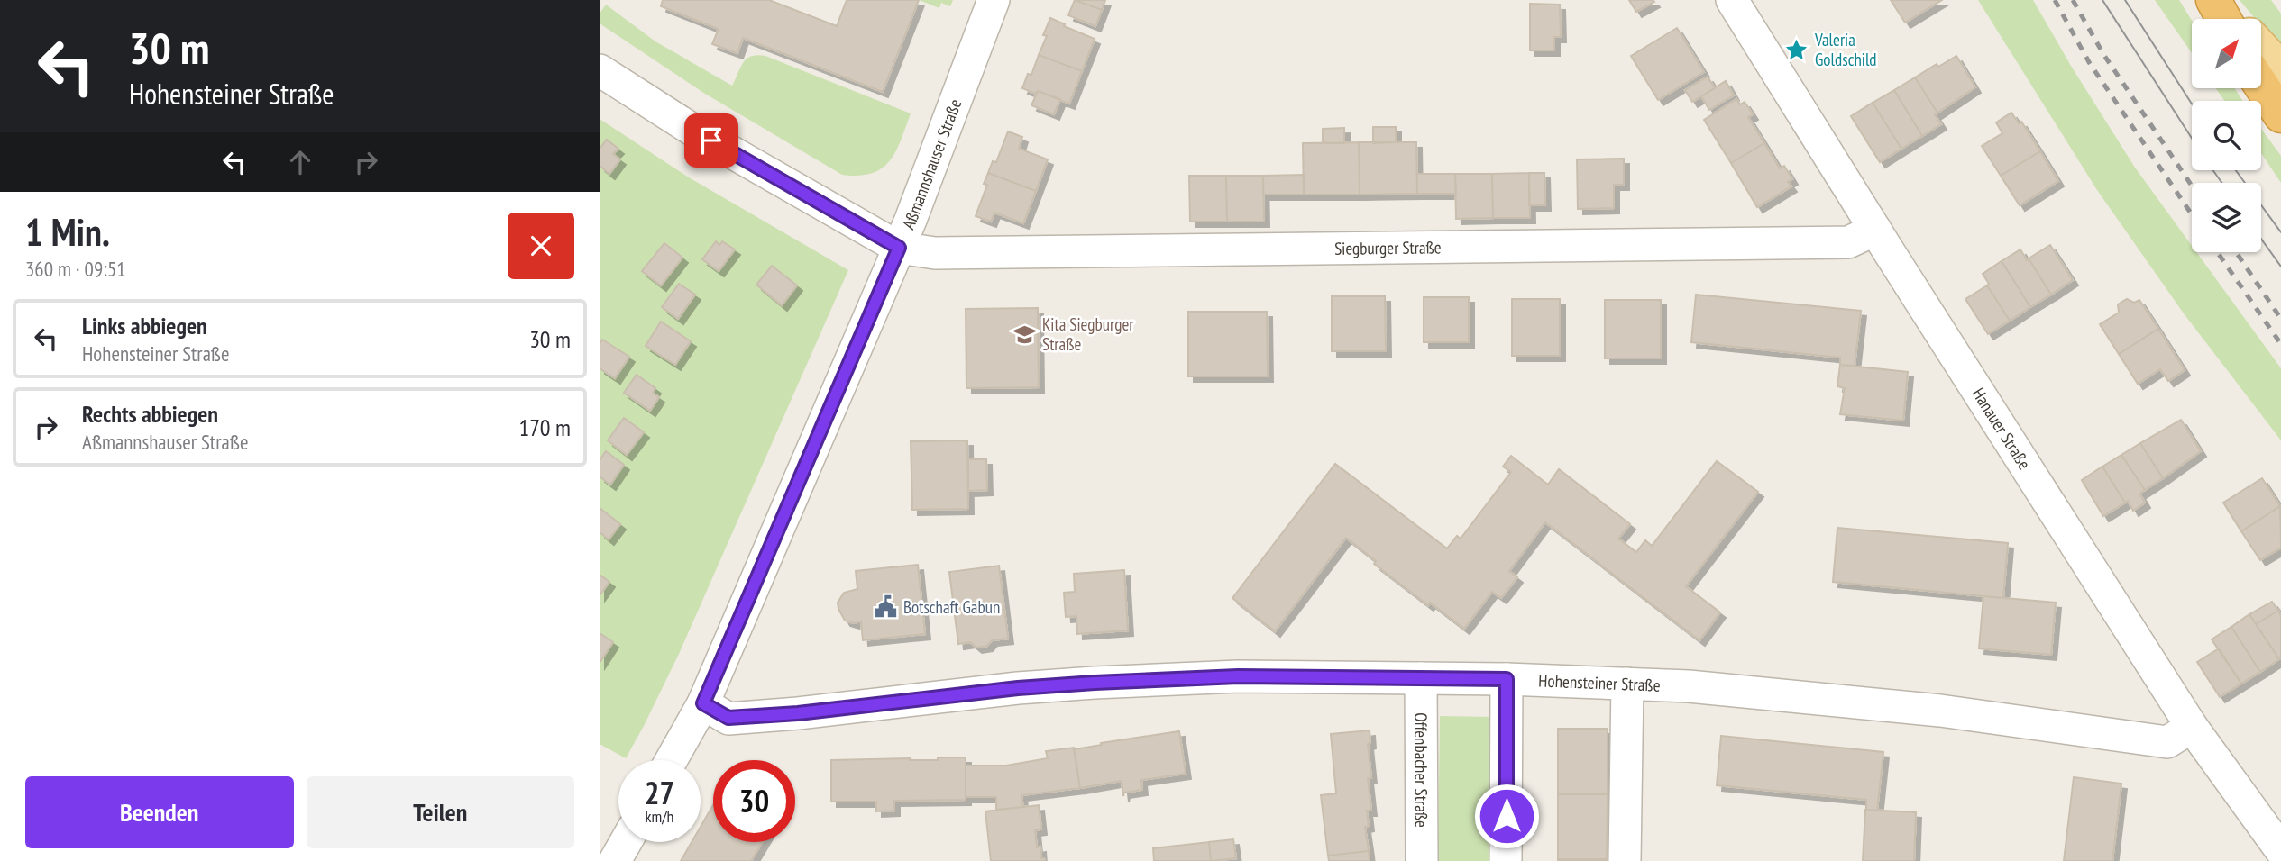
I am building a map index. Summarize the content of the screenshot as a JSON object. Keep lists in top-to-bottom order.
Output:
{
  "streets": {
    "street": [
      "Aßmannshauser Straße",
      "Siegburger Straße",
      "Hanauer Straße",
      "Hohensteiner Straße",
      "Offenbacher Straße"
    ]
  },
  "crossings": [
    ["Aßmannshauser Straße", "Siegburger Straße"],
    ["Aßmannshauser Straße", "Hohensteiner Straße"],
    ["Siegburger Straße", "Hanauer Straße"],
    ["Hanauer Straße", "Hohensteiner Straße"],
    ["Hohensteiner Straße", "Offenbacher Straße"]
  ],
  "places": {
    "place": ["Valeria Goldschild"],
    "school or university": ["Kita Siegburger Straße"],
    "public building": ["Botschaft Gabun"]
  },
  "north": "top right",
  "page": {
    "turn": ["30 m", "Hohensteiner Straße"],
    "heading": ["1 Min.", "360 m · 09:51"],
    "list": [
      {
        "name": "Links abbiegen",
        "note": "Hohensteiner Straße",
        "value": "30 m"
      },
      {
        "name": "Rechts abbiegen",
        "note": "Aßmannshauser Straße",
        "value": "170 m"
      }
    ],
    "speed": "27 km/h",
    "limit": "30",
    "buttons": ["Beenden", "Teilen"]
  }
}
